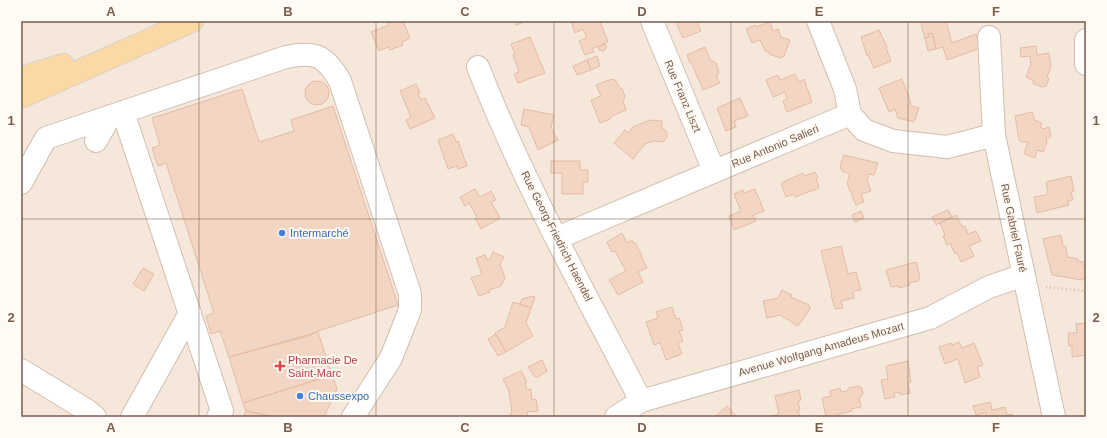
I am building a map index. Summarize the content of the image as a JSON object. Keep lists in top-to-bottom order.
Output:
{
  "streets": {
    "street": [
      "Rue Franz Liszt",
      "Rue Antonio Salieri",
      "Rue Gabriel Fauré",
      "Rue Georg-Friedrich Haendel",
      "Avenue Wolfgang Amadeus Mozart"
    ]
  },
  "crossings": [
    ["Rue Franz Liszt", "Rue Antonio Salieri"],
    ["Rue Antonio Salieri", "Rue Georg-Friedrich Haendel"],
    ["Rue Gabriel Fauré", "Avenue Wolfgang Amadeus Mozart"],
    ["Rue Georg-Friedrich Haendel", "Avenue Wolfgang Amadeus Mozart"]
  ],
  "places": {
    "other": ["Intermarché", "Chaussexpo"],
    "health": ["Pharmacie De Saint-Marc"]
  },
  "grid": {
    "columns": [
      "A",
      "B",
      "C",
      "D",
      "E",
      "F"
    ],
    "rows": ["1", "2"]
  }
}
